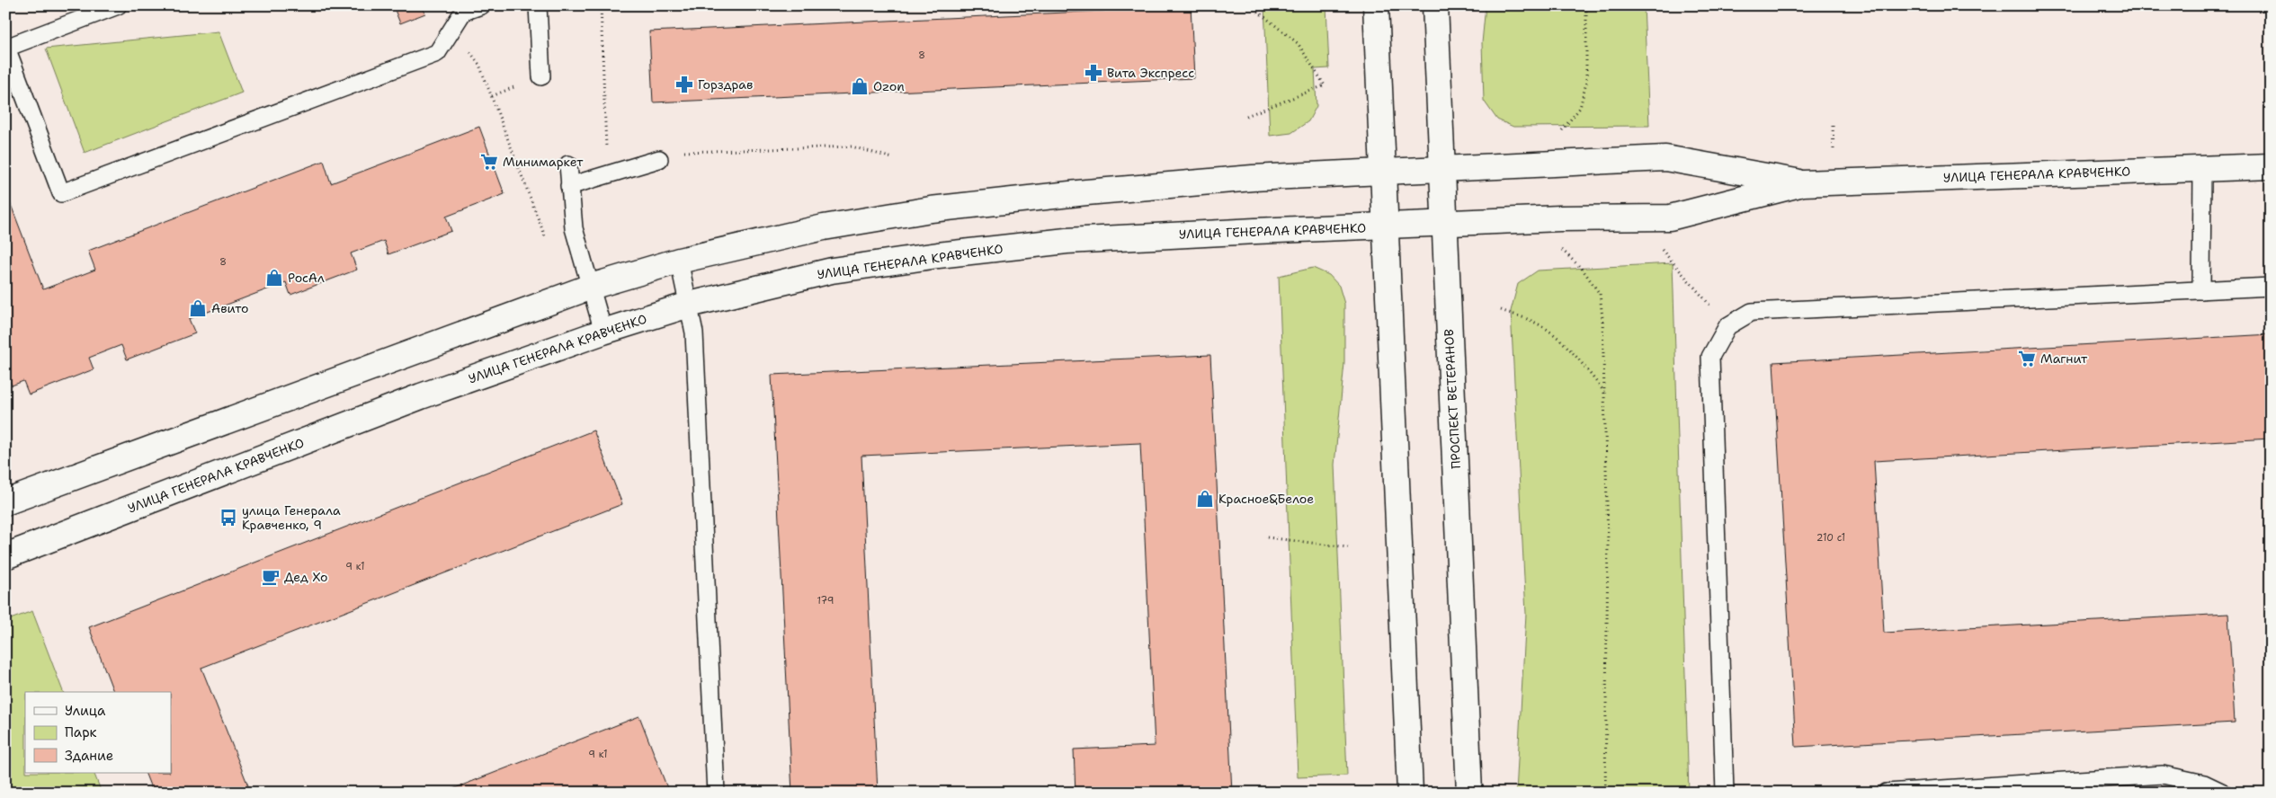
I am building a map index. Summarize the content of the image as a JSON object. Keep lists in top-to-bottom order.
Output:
{
  "streets": {
    "street": ["УЛИЦА ГЕНЕРАЛА КРАВЧЕНКО", "ПРОСПЕКТ ВЕТЕРАНОВ"]
  },
  "crossings": [
    ["УЛИЦА ГЕНЕРАЛА КРАВЧЕНКО", "ПРОСПЕКТ ВЕТЕРАНОВ"]
  ],
  "places": {
    "pharmacy": ["Вита Экспресс", "Горздрав"],
    "shop": [
      "Ozon",
      "РосАл",
      "Авито",
      "Красное&Белое"
    ],
    "supermarket": ["Минимаркет", "Магнит"],
    "bus stop": ["улица Генерала Кравченко, 9"],
    "cafe": ["Дед Хо"]
  },
  "house_numbers": [
    "8",
    "8",
    "210 с1",
    "9 к1",
    "179",
    "9 к1"
  ],
  "legend": ["Улица", "Парк", "Здание"]
}
